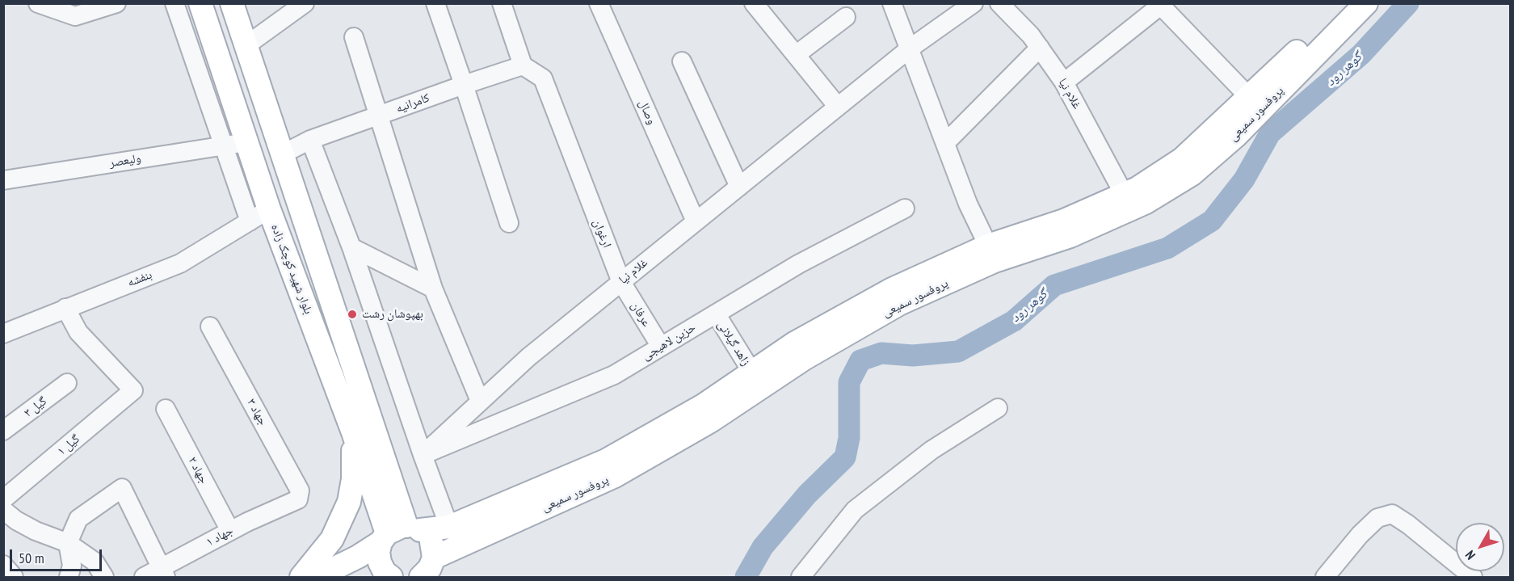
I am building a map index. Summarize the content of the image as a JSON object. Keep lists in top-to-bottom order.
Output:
{
  "streets": {
    "main road": ["پروفسور سمیعی", "بلوار شهید کوچک زاده"],
    "street": [
      "غلام نیا",
      "کامرانیه",
      "وصال",
      "ولیعصر",
      "ارغوان",
      "بنفشه",
      "عرفان",
      "حزین لاهیجی",
      "زاهد گیلانی",
      "گیل ۳",
      "جهاد ۳",
      "گیل ۱",
      "جهاد ۲",
      "جهاد ۱"
    ]
  },
  "crossings": [
    ["غلام نیا", "وصال"],
    ["غلام نیا", "پروفسور سمیعی"],
    ["غلام نیا", "ارغوان"],
    ["غلام نیا", "عرفان"],
    ["غلام نیا", "حزین لاهیجی"],
    ["کامرانیه", "ارغوان"],
    ["کامرانیه", "بلوار شهید کوچک زاده"],
    ["پروفسور سمیعی", "بلوار شهید کوچک زاده"],
    ["پروفسور سمیعی", "زاهد گیلانی"],
    ["ولیعصر", "بلوار شهید کوچک زاده"],
    ["ارغوان", "عرفان"],
    ["بلوار شهید کوچک زاده", "بنفشه"],
    ["بنفشه", "گیل ۱"],
    ["عرفان", "حزین لاهیجی"],
    ["حزین لاهیجی", "زاهد گیلانی"],
    ["جهاد ۳", "جهاد ۱"],
    ["جهاد ۲", "جهاد ۱"]
  ],
  "water": ["گوهر رود"],
  "places": ["بهپوشان رشت"],
  "scale_bar": "50 m",
  "north": "bottom left"
}
